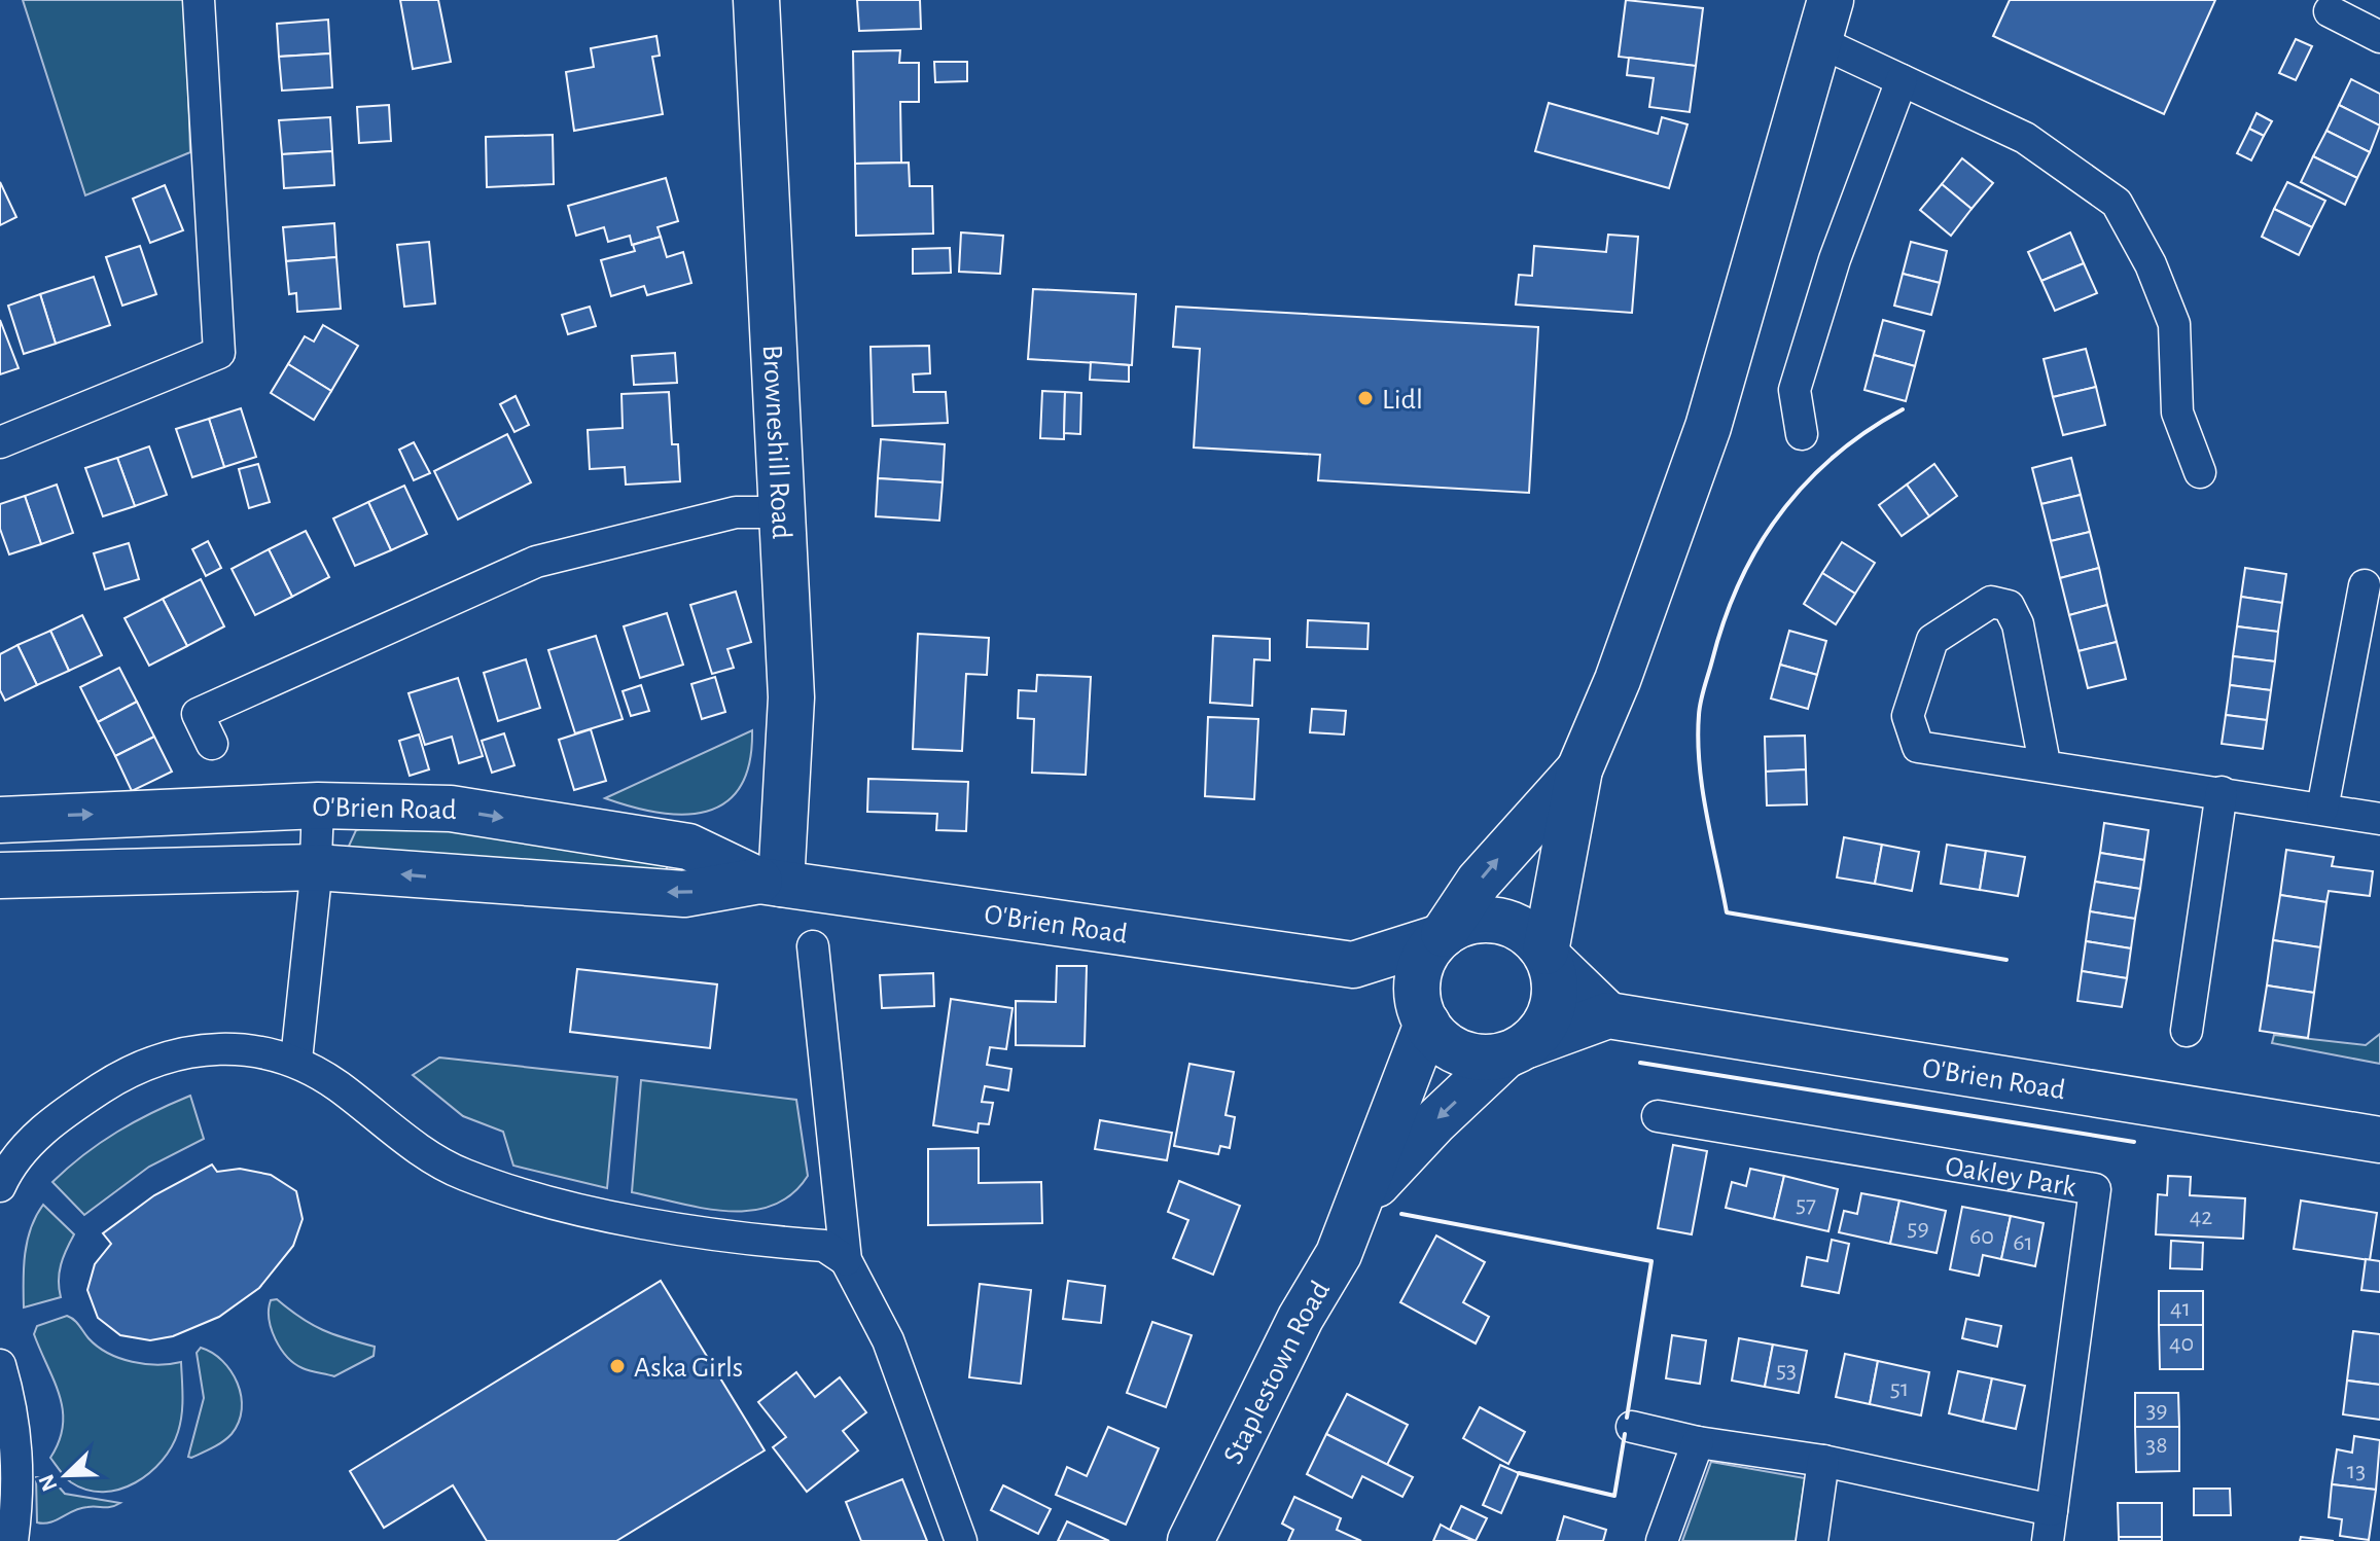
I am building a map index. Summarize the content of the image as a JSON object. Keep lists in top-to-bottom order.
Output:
{
  "streets": {
    "main road": ["Browneshill Road", "O'Brien Road", "Staplestown Road"],
    "street": ["Oakley Park"]
  },
  "crossings": [
    ["Browneshill Road", "O'Brien Road"],
    ["O'Brien Road", "Staplestown Road"]
  ],
  "places": ["Lidl", "Aska Girls"],
  "house_numbers": [
    "57",
    "42",
    "59",
    "60",
    "61",
    "41",
    "40",
    "53",
    "51",
    "39",
    "38",
    "13"
  ],
  "north": "bottom left"
}
